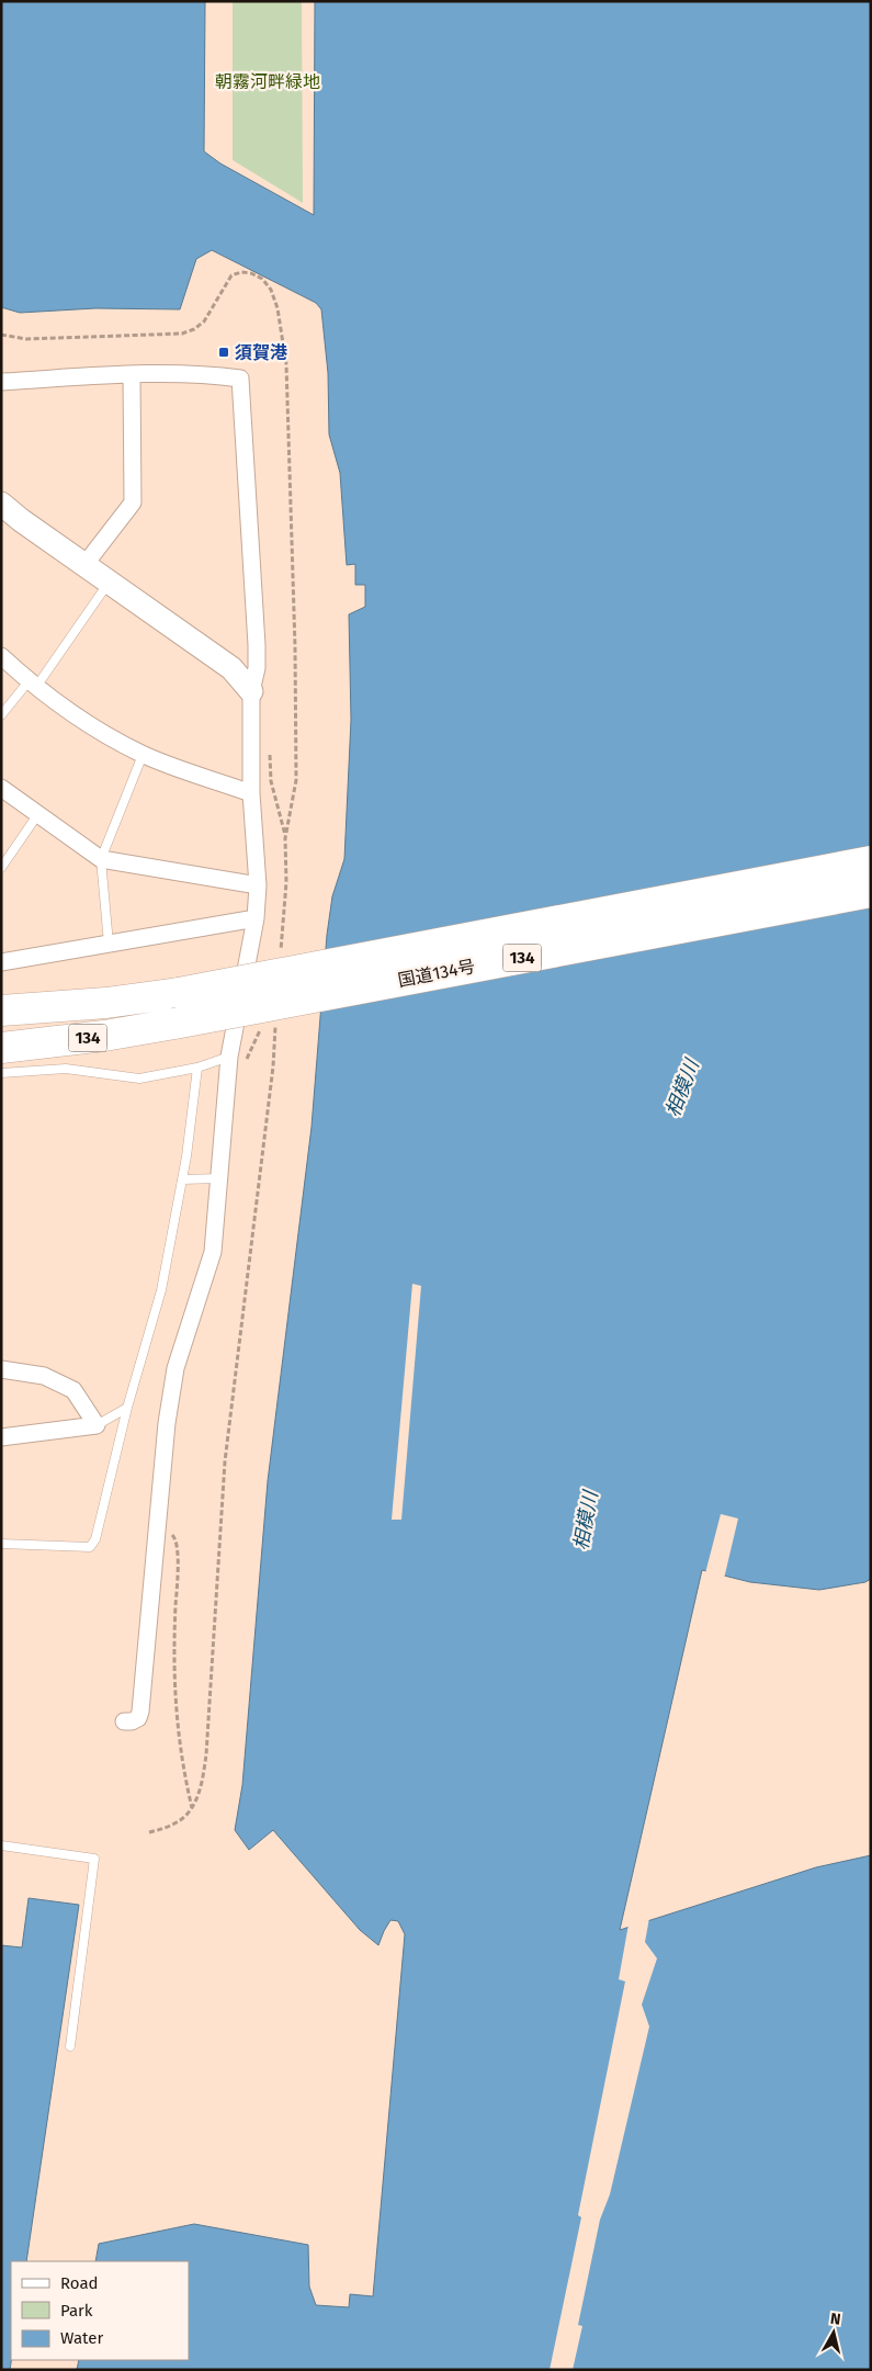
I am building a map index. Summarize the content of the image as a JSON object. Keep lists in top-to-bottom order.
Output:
{
  "streets": {
    "highway": ["134", "国道134号"]
  },
  "water": ["相模川"],
  "parks": ["朝霧河畔緑地"],
  "places": {
    "transit": ["須賀港"]
  },
  "legend": ["Road", "Park", "Water"],
  "north": "top"
}
